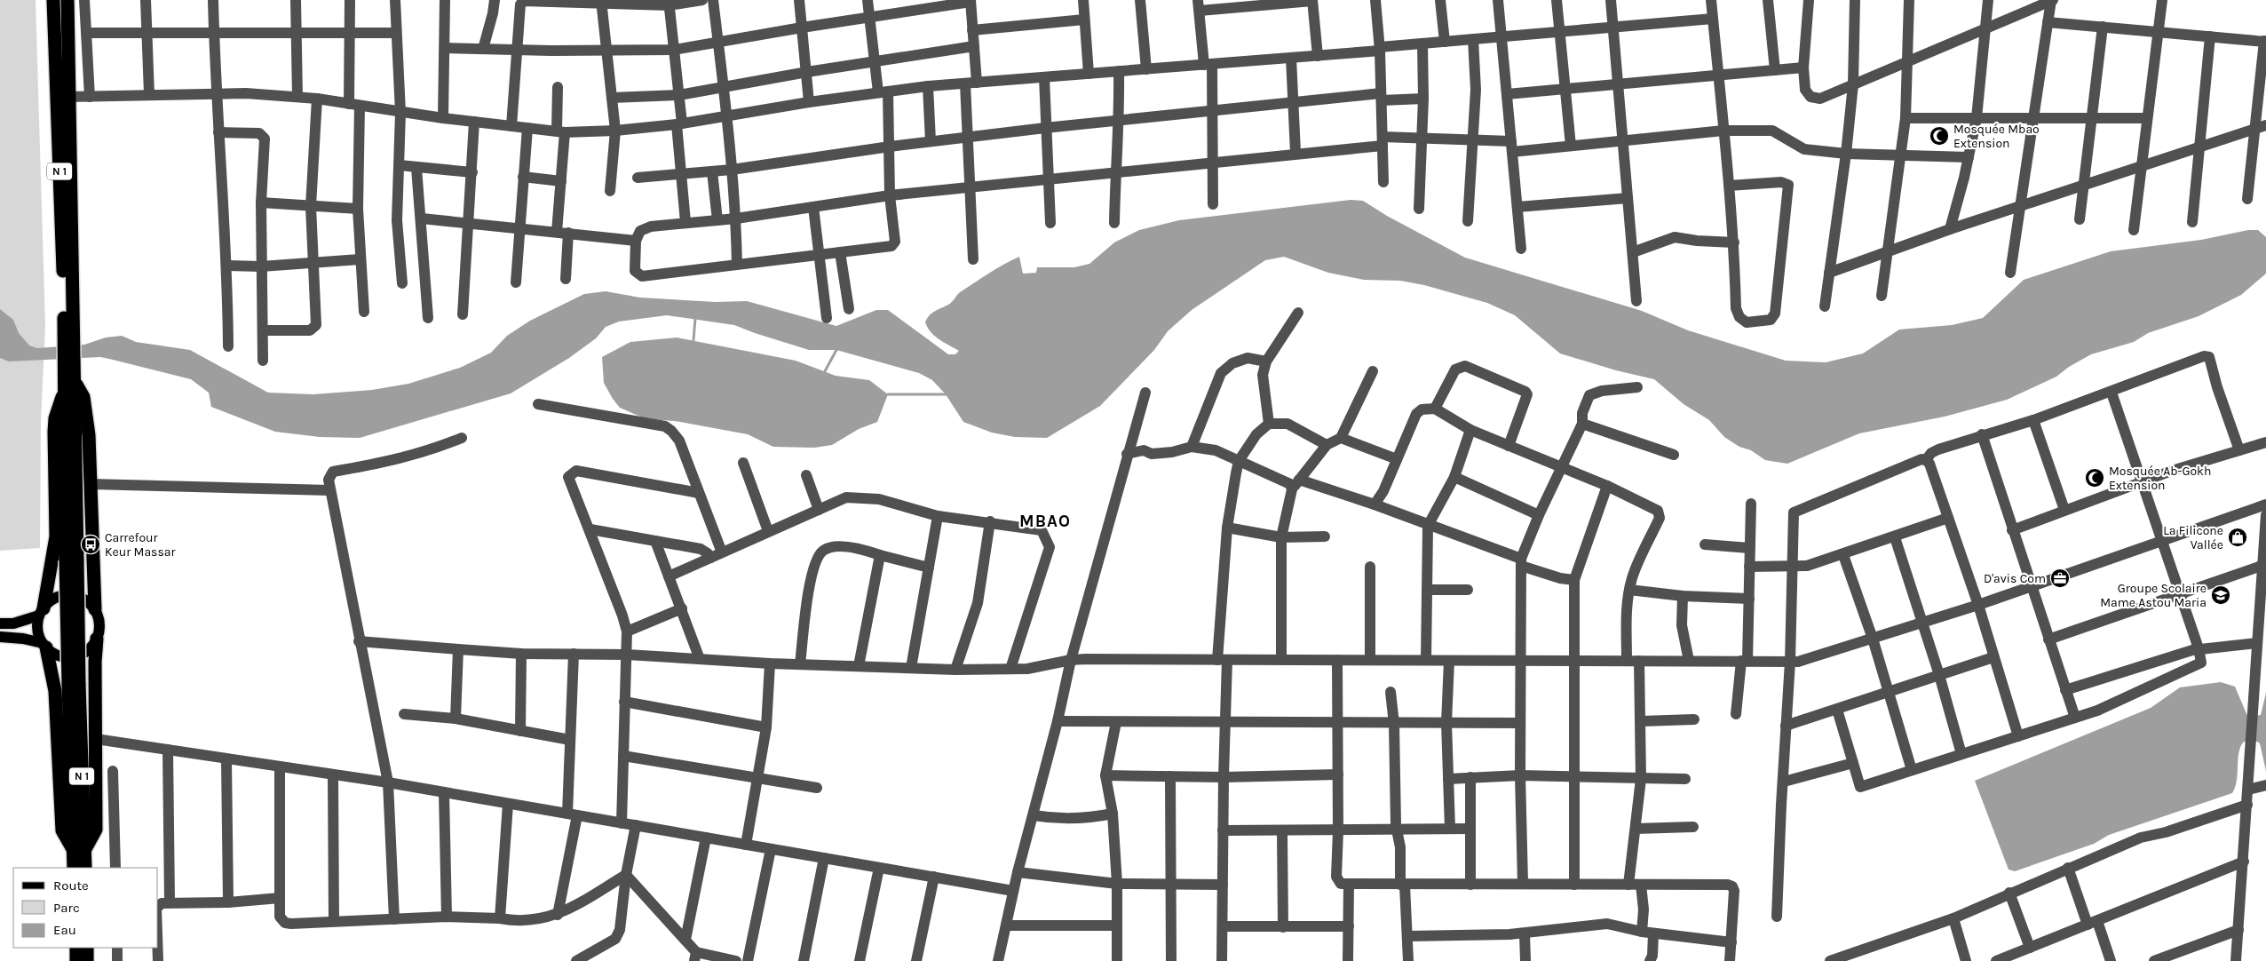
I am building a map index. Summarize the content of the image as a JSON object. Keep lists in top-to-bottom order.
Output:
{
  "streets": {
    "highway": ["N 1"]
  },
  "districts": ["MBAO"],
  "places": {
    "mosque": ["Mosquée Mbao Extension", "Mosquée Ab-Gokh Extension"],
    "shop": ["La Filicone Vallée"],
    "bus stop": ["Carrefour Keur Massar"],
    "office": ["D'avis Com"],
    "school or university": ["Groupe Scolaire Mame Astou Maria"]
  },
  "legend": ["Route", "Parc", "Eau"]
}
